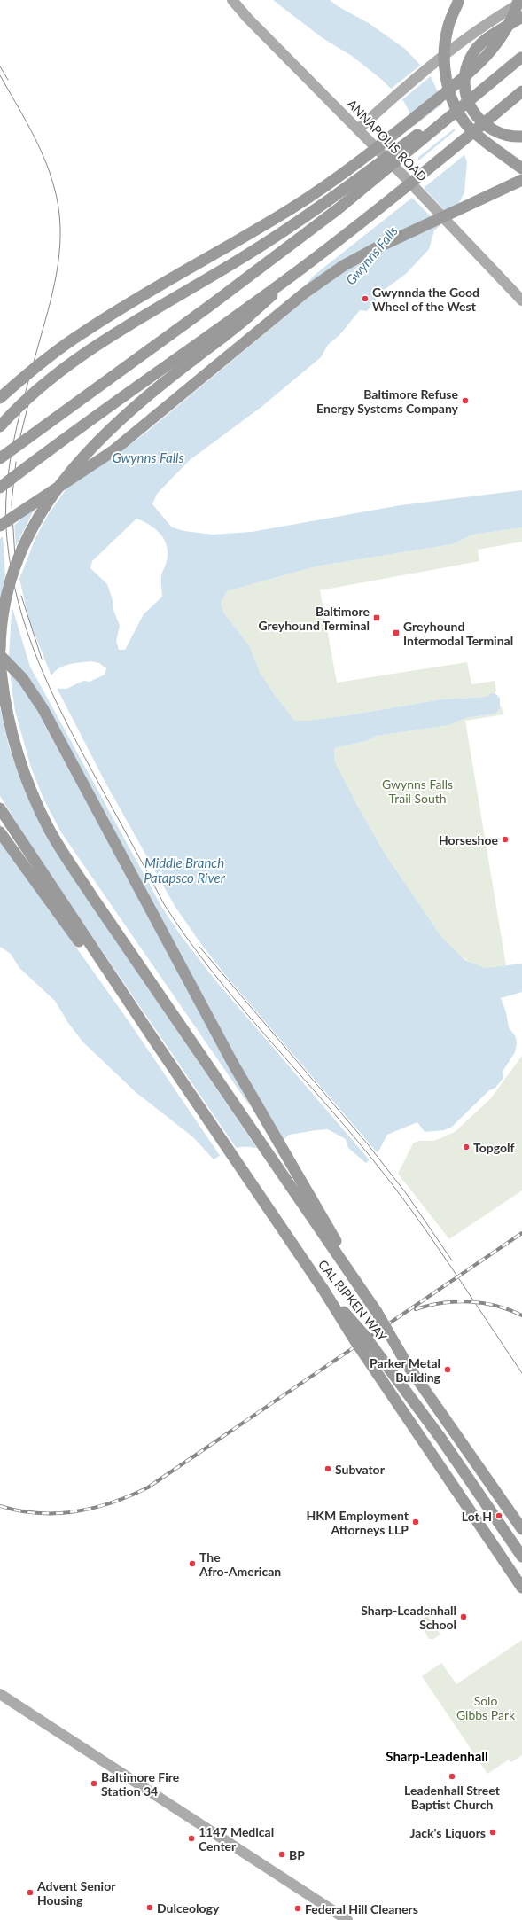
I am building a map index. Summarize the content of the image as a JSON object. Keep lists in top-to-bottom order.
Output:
{
  "streets": {
    "highway": ["CAL RIPKEN WAY"],
    "main road": ["ANNAPOLIS ROAD"]
  },
  "districts": ["Sharp-Leadenhall"],
  "water": ["Gwynns Falls", "Middle Branch Patapsco River"],
  "parks": ["Gwynns Falls Trail South", "Solo Gibbs Park"],
  "places": {
    "other": [
      "Gwynnda the Good Wheel of the West",
      "Baltimore Refuse Energy Systems Company",
      "Horseshoe",
      "Topgolf",
      "Parker Metal Building",
      "Subvator",
      "Lot H",
      "HKM Employment Attorneys LLP",
      "The Afro-American",
      "Sharp-Leadenhall School",
      "Leadenhall Street Baptist Church",
      "Baltimore Fire Station 34",
      "Jack's Liquors",
      "1147 Medical Center",
      "BP",
      "Advent Senior Housing",
      "Dulceology",
      "Federal Hill Cleaners"
    ],
    "transit": ["Baltimore Greyhound Terminal", "Greyhound Intermodal Terminal"]
  }
}
